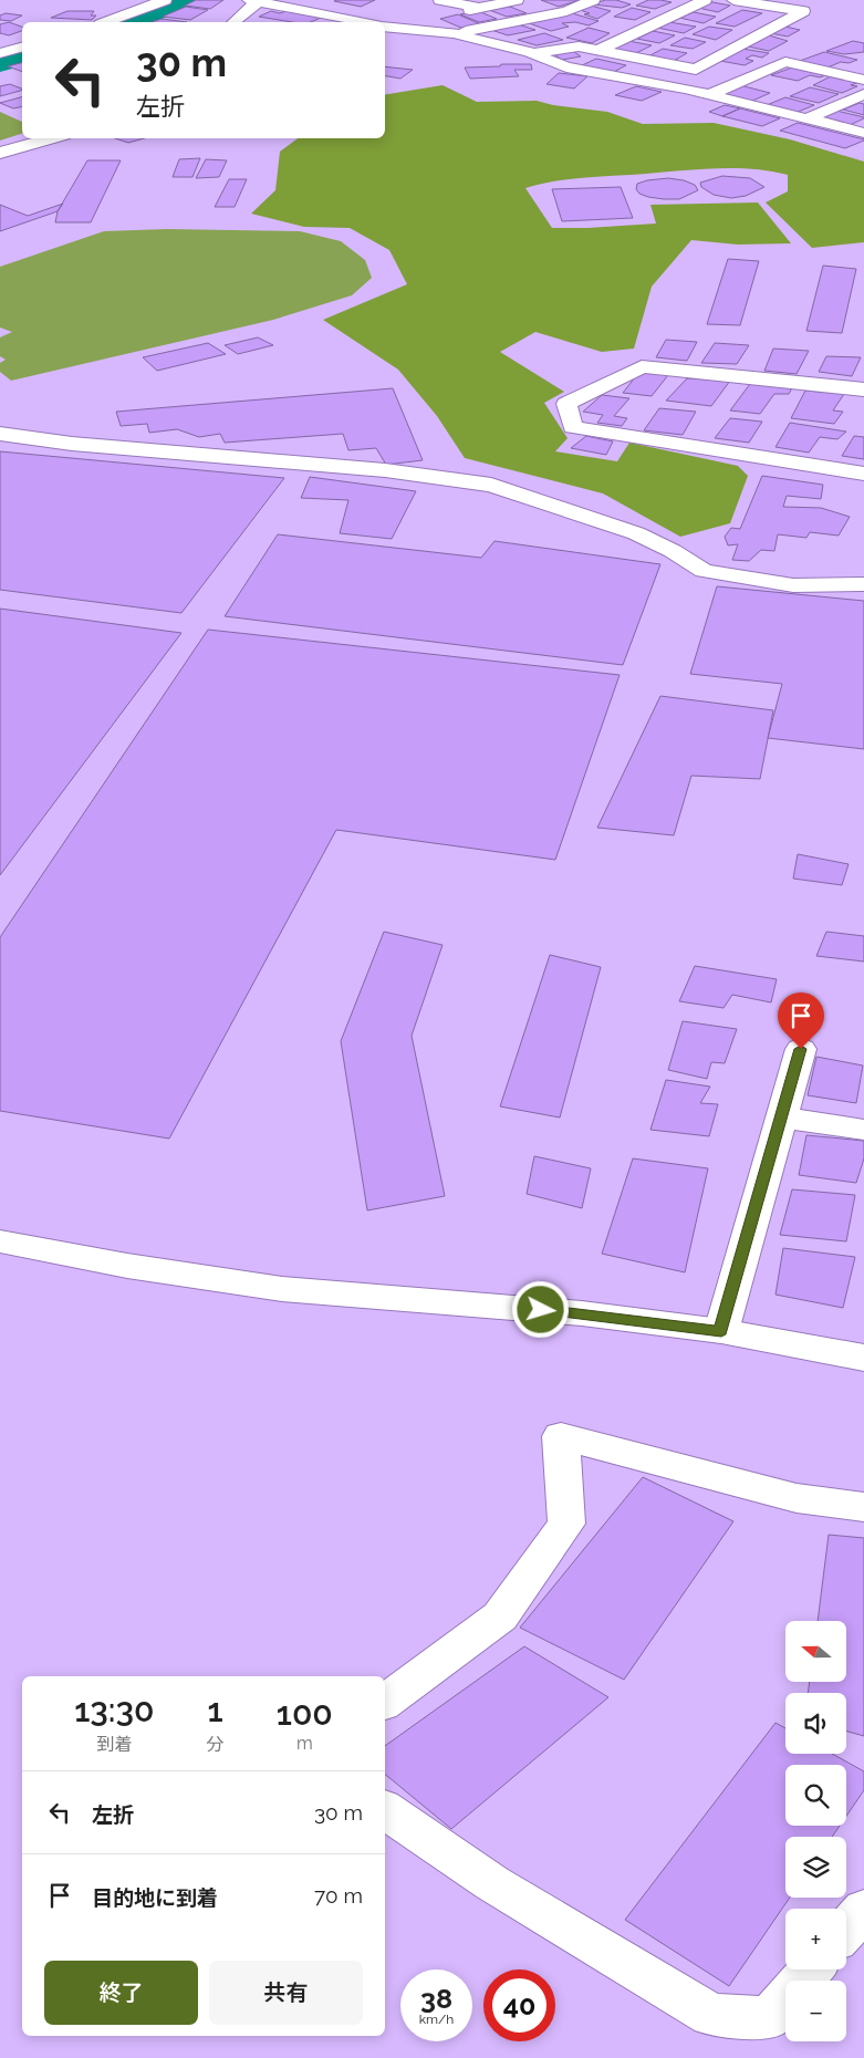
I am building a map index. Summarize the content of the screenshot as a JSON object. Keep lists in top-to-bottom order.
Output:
{
  "north": "left",
  "page": {
    "turn": ["30 m", "左折"],
    "map_buttons": ["+", "−"],
    "eta": [
      "13:30",
      "到着",
      "1",
      "分",
      "100",
      "m"
    ],
    "list": [
      {
        "name": "左折",
        "value": "30 m"
      },
      {
        "name": "目的地に到着",
        "value": "70 m"
      }
    ],
    "buttons": ["終了", "共有"],
    "speed": "38 km/h",
    "limit": "40"
  }
}
